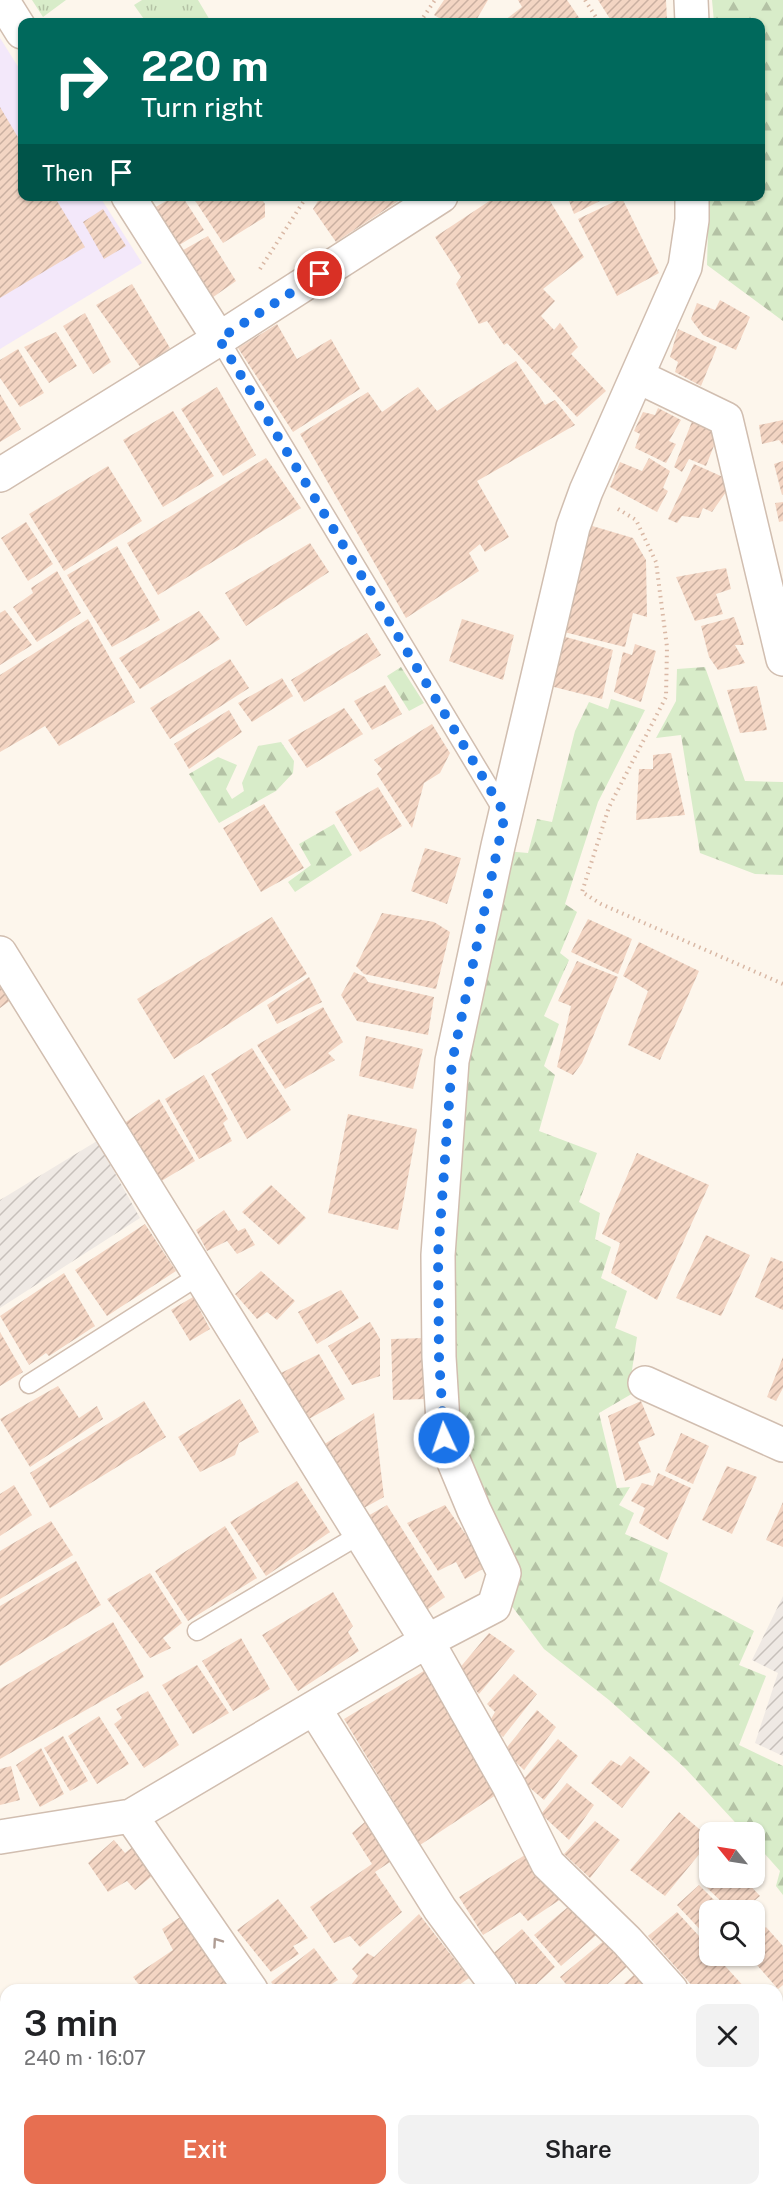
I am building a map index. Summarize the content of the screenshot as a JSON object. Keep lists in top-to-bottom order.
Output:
{
  "north": "top left",
  "page": {
    "turn": ["220 m", "Turn right"],
    "then": "Then",
    "heading": ["3 min", "240 m · 16:07"],
    "buttons": ["Exit", "Share"]
  }
}
